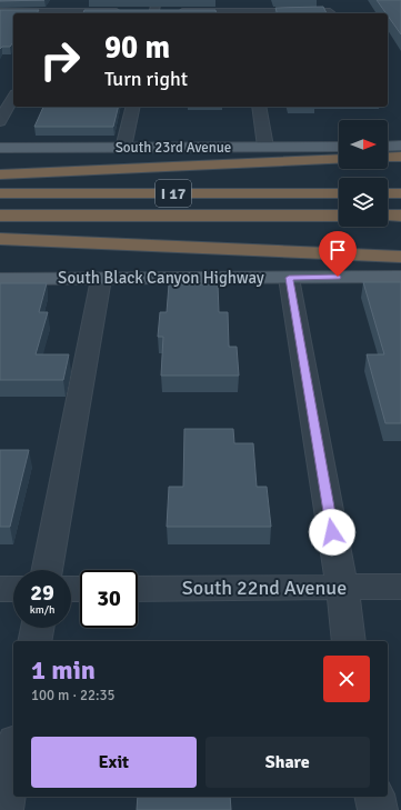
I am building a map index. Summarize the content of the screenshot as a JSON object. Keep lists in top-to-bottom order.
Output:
{
  "streets": {
    "highway": ["I 17"],
    "main road": ["South 23rd Avenue", "South Black Canyon Highway"],
    "street": ["South 22nd Avenue"]
  },
  "north": "right",
  "page": {
    "turn": ["90 m", "Turn right"],
    "speed": "29 km/h",
    "limit": "30",
    "heading": ["1 min", "100 m · 22:35"],
    "buttons": ["Exit", "Share"]
  }
}
